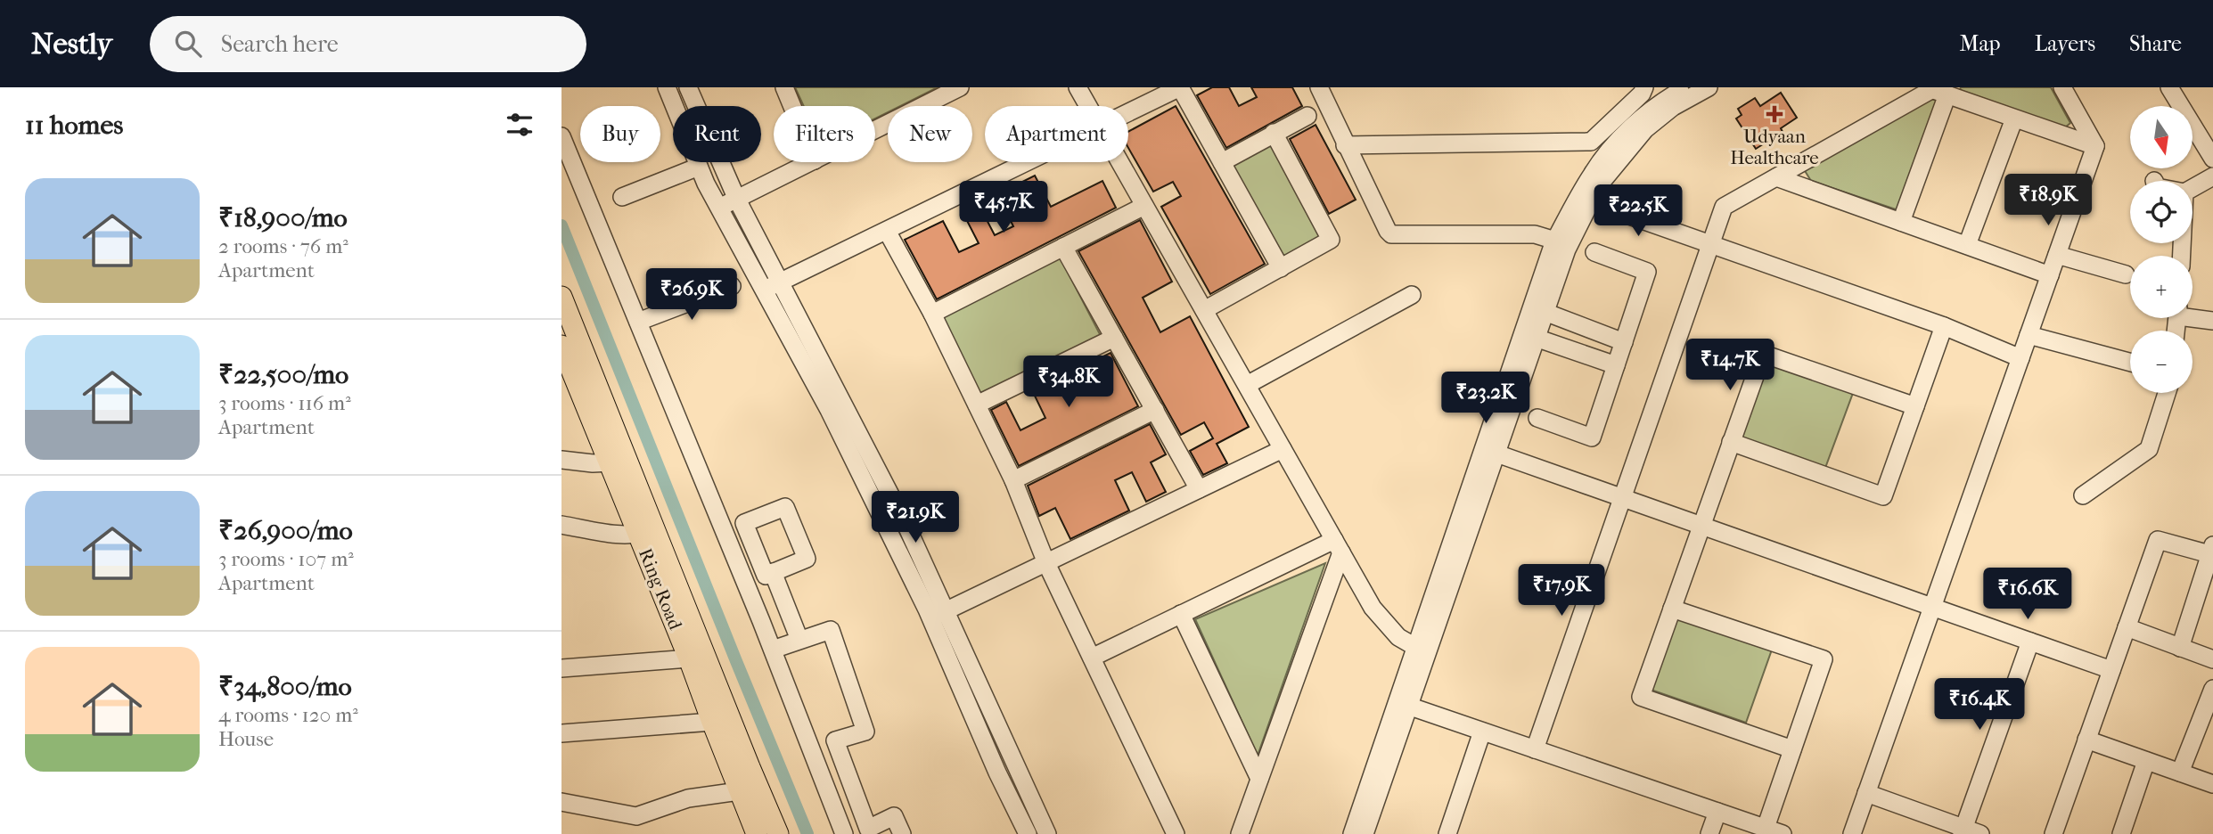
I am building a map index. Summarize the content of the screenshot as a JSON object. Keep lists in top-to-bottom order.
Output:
{
  "streets": {
    "main road": ["Ring Road"]
  },
  "places": {
    "health": ["Udyaan Healthcare"]
  },
  "north": "bottom",
  "page": {
    "header": "Nestly",
    "search": "Search here",
    "nav": ["Map", "Layers", "Share"],
    "heading": "11 homes",
    "map_buttons": ["+", "−"],
    "chip": [
      "Buy",
      "Rent",
      "Filters",
      "New",
      "Apartment"
    ],
    "list": [
      {
        "name": "₹18,900/mo",
        "note": "2 rooms · 76 m² · Apartment"
      },
      {
        "name": "₹22,500/mo",
        "note": "3 rooms · 116 m² · Apartment"
      },
      {
        "name": "₹26,900/mo",
        "note": "3 rooms · 107 m² · Apartment"
      },
      {
        "name": "₹34,800/mo",
        "note": "4 rooms · 120 m² · House"
      }
    ],
    "price": [
      "₹18.9K",
      "₹45.7K",
      "₹22.5K",
      "₹26.9K",
      "₹14.7K",
      "₹34.8K",
      "₹23.2K",
      "₹21.9K",
      "₹17.9K",
      "₹16.6K",
      "₹16.4K"
    ]
  }
}
